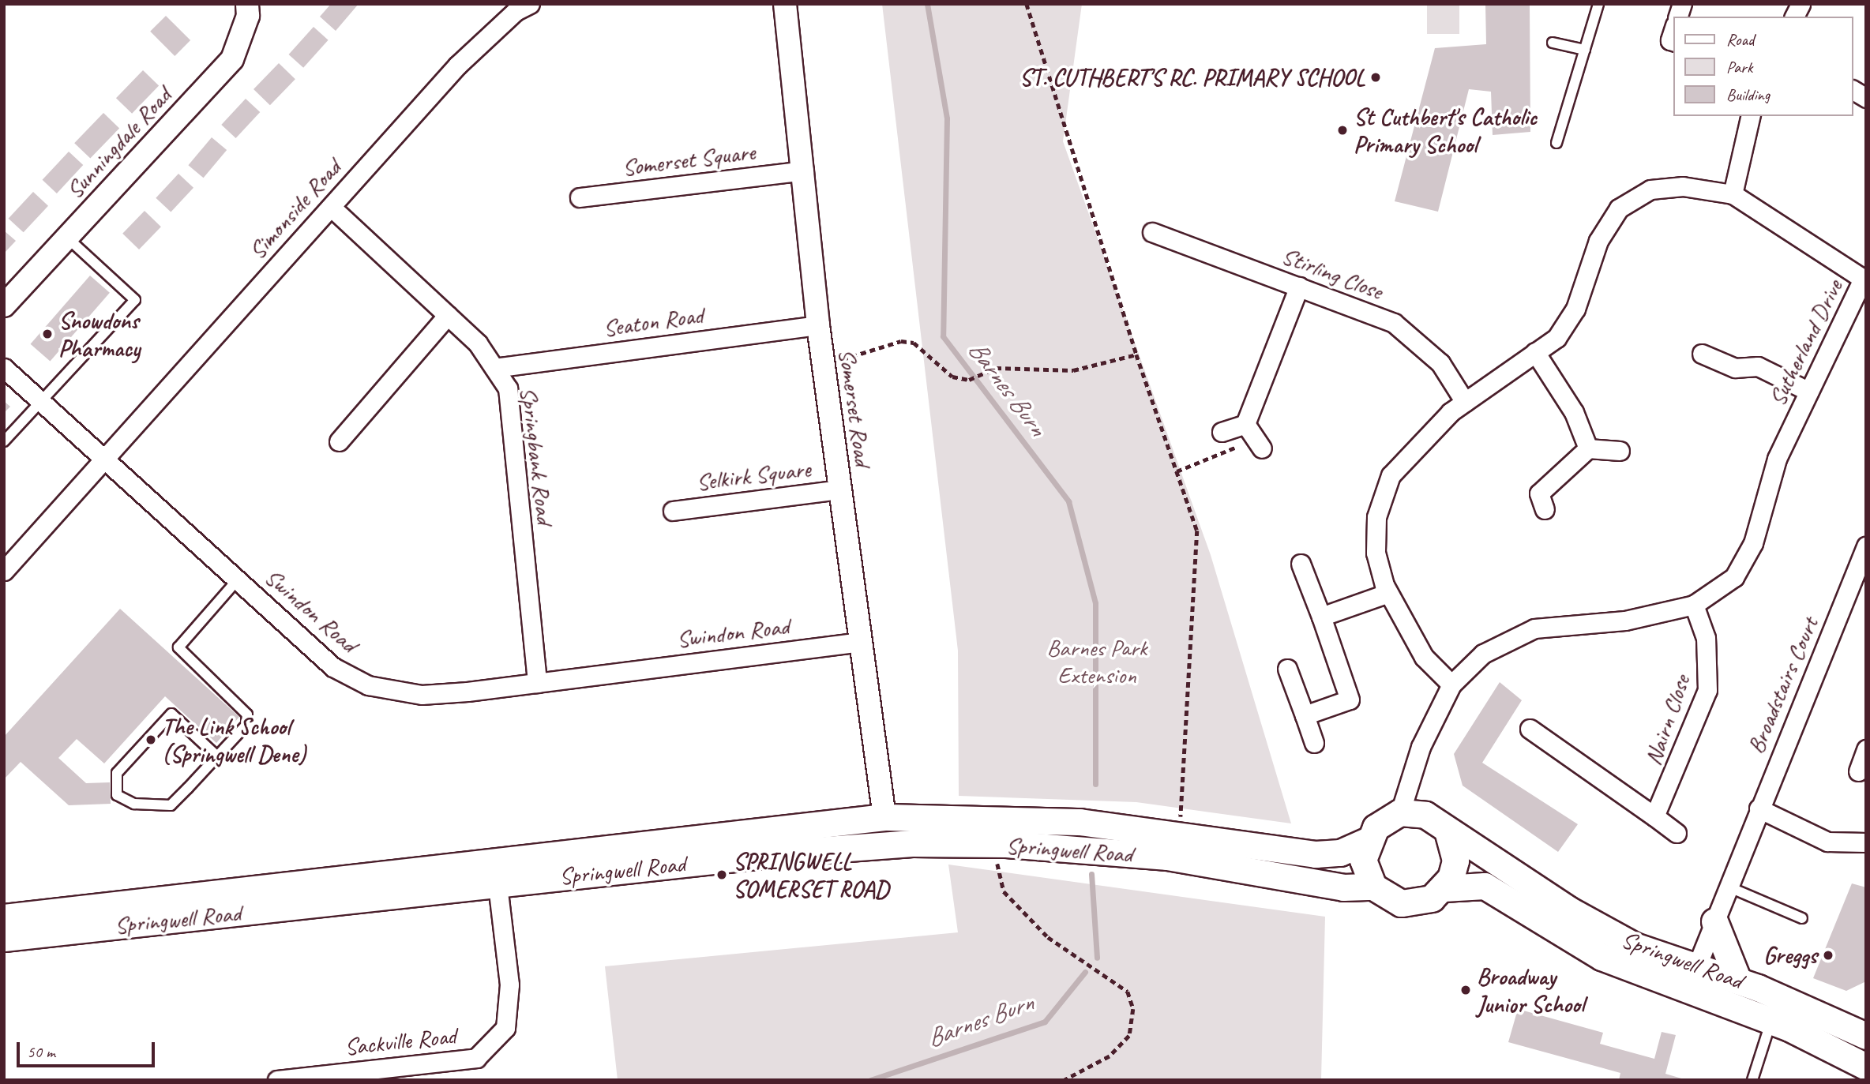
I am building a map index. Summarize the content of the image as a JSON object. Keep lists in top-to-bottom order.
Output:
{
  "streets": {
    "main road": ["Springwell Road"],
    "street": [
      "Sunningdale Road",
      "Somerset Square",
      "Simonside Road",
      "Stirling Close",
      "Seaton Road",
      "Sutherland Drive",
      "Somerset Road",
      "Springbank Road",
      "Selkirk Square",
      "Swindon Road",
      "Broadstairs Court",
      "Nairn Close",
      "Sackville Road"
    ]
  },
  "crossings": [
    ["Somerset Square", "Somerset Road"],
    ["Simonside Road", "Springbank Road"],
    ["Simonside Road", "Swindon Road"],
    ["Stirling Close", "Sutherland Drive"],
    ["Seaton Road", "Somerset Road"],
    ["Seaton Road", "Springbank Road"],
    ["Sutherland Drive", "Nairn Close"],
    ["Sutherland Drive", "Springwell Road"],
    ["Somerset Road", "Selkirk Square"],
    ["Somerset Road", "Swindon Road"],
    ["Somerset Road", "Springwell Road"],
    ["Springbank Road", "Swindon Road"],
    ["Broadstairs Court", "Springwell Road"],
    ["Springwell Road", "Sackville Road"]
  ],
  "water": ["Barnes Burn"],
  "parks": ["Barnes Park Extension"],
  "places": [
    "ST. CUTHBERT'S RC. PRIMARY SCHOOL",
    "St Cuthbert's Catholic Primary School",
    "Snowdons Pharmacy",
    "The Link School (Springwell Dene)",
    "SPRINGWELL SOMERSET ROAD",
    "Greggs",
    "Broadway Junior School"
  ],
  "legend": ["Road", "Park", "Building"],
  "scale_bar": "50 m"
}
